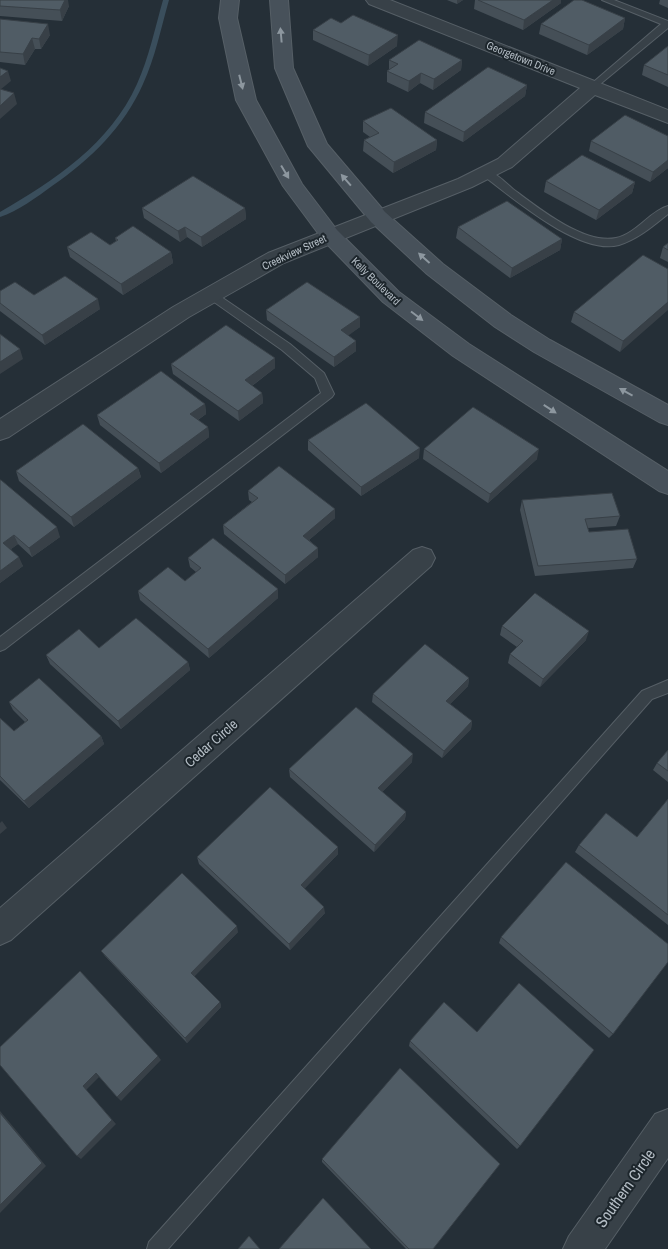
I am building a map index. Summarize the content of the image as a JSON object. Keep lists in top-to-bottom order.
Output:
{
  "streets": {
    "main road": ["Kelly Boulevard"],
    "street": [
      "Georgetown Drive",
      "Creekview Street",
      "Cedar Circle",
      "Southern Circle"
    ]
  },
  "crossings": [
    ["Georgetown Drive", "Creekview Street"],
    ["Creekview Street", "Kelly Boulevard"]
  ]
}
